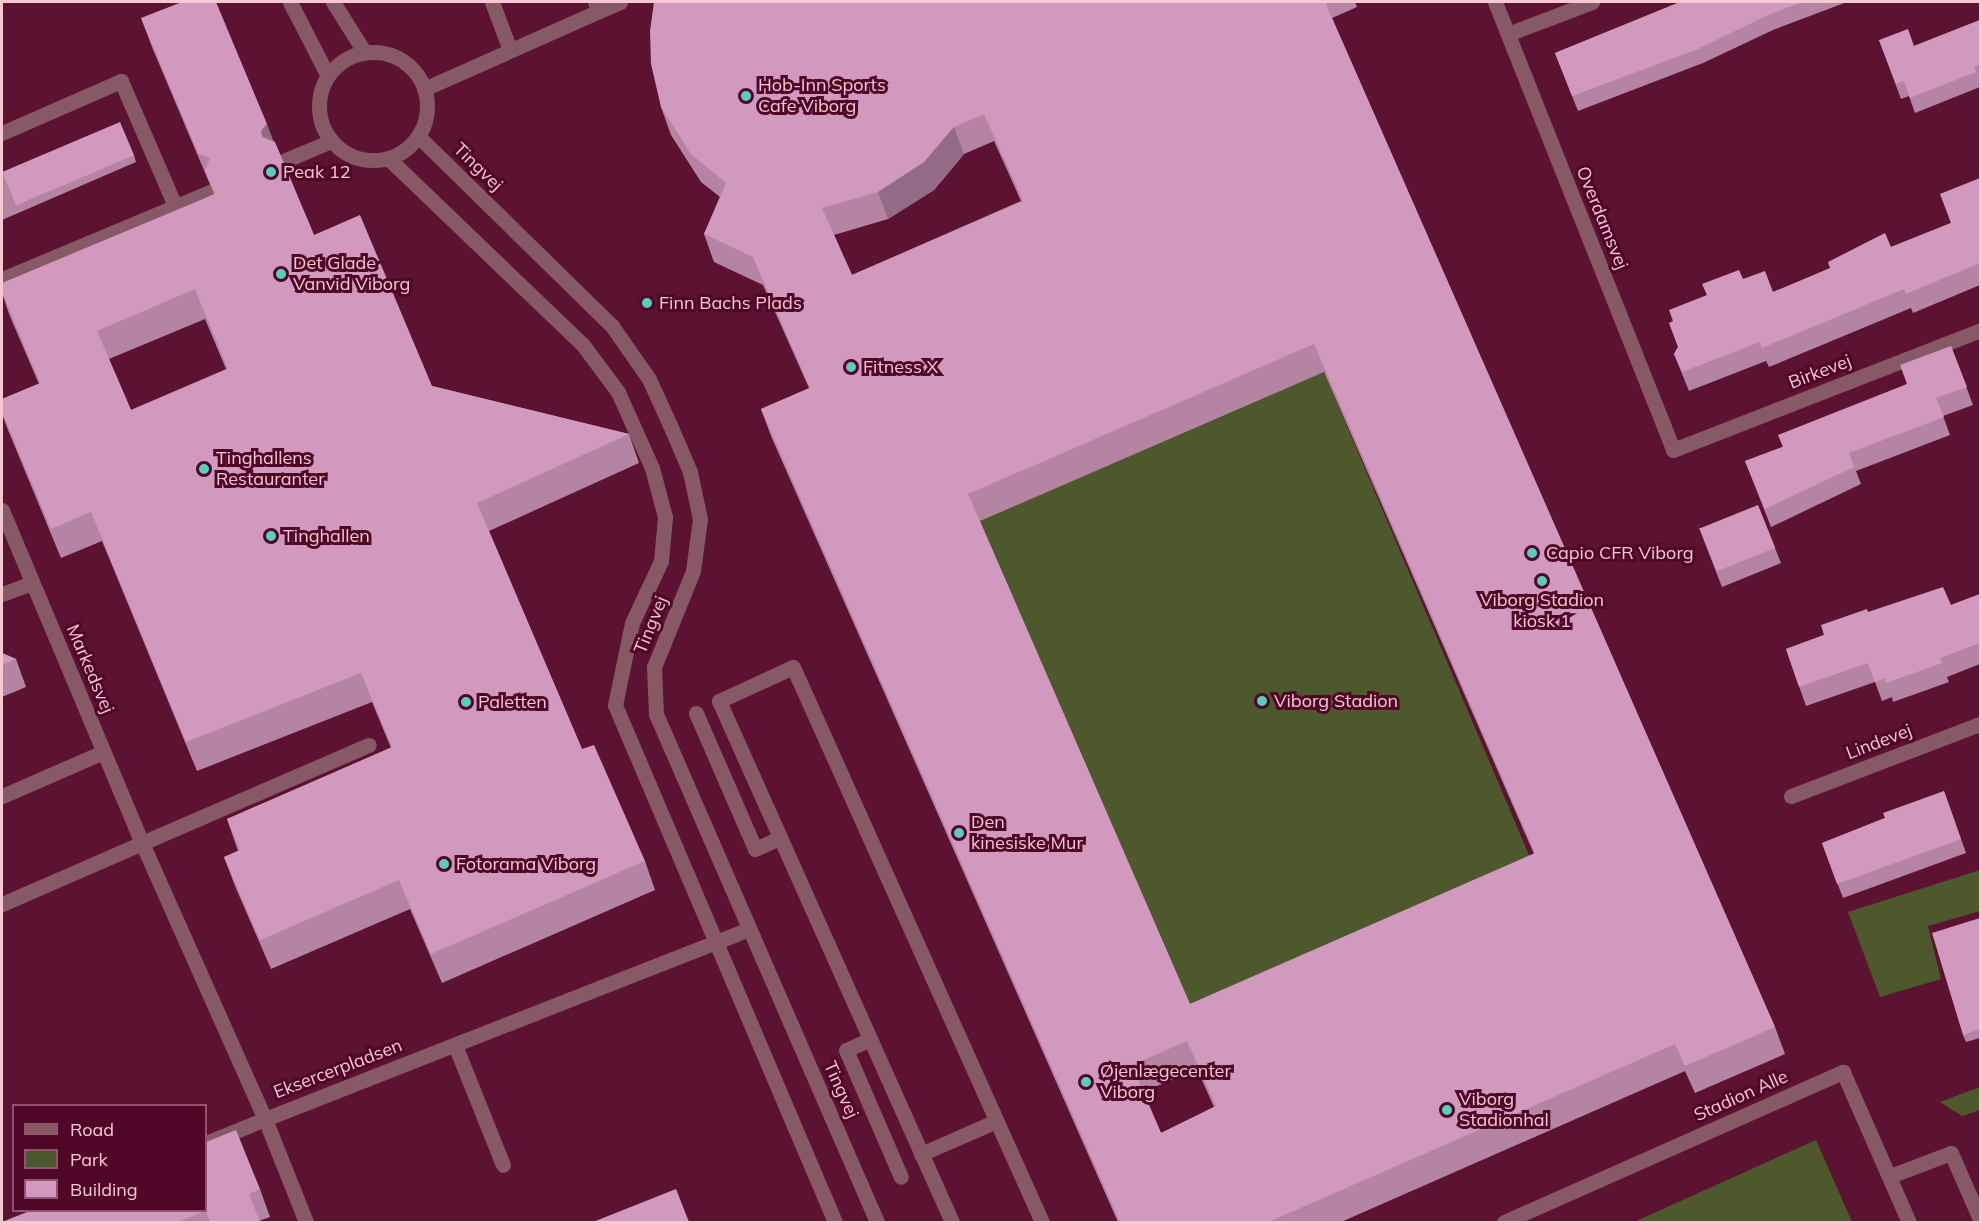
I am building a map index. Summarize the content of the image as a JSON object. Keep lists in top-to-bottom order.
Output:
{
  "streets": {
    "street": [
      "Tingvej",
      "Overdamsvej",
      "Birkevej",
      "Markedsvej",
      "Lindevej",
      "Eksercerpladsen",
      "Stadion Alle"
    ]
  },
  "crossings": [
    ["Tingvej", "Eksercerpladsen"],
    ["Overdamsvej", "Birkevej"],
    ["Markedsvej", "Eksercerpladsen"]
  ],
  "places": [
    "Hob-Inn Sports Cafe Viborg",
    "Peak 12",
    "Det Glade Vanvid Viborg",
    "Finn Bachs Plads",
    "Fitness X",
    "Tinghallens Restauranter",
    "Tinghallen",
    "Capio CFR Viborg",
    "Viborg Stadion kiosk 1",
    "Viborg Stadion",
    "Paletten",
    "Den kinesiske Mur",
    "Fotorama Viborg",
    "Øjenlægecenter Viborg",
    "Viborg Stadionhal"
  ],
  "legend": ["Road", "Park", "Building"]
}
